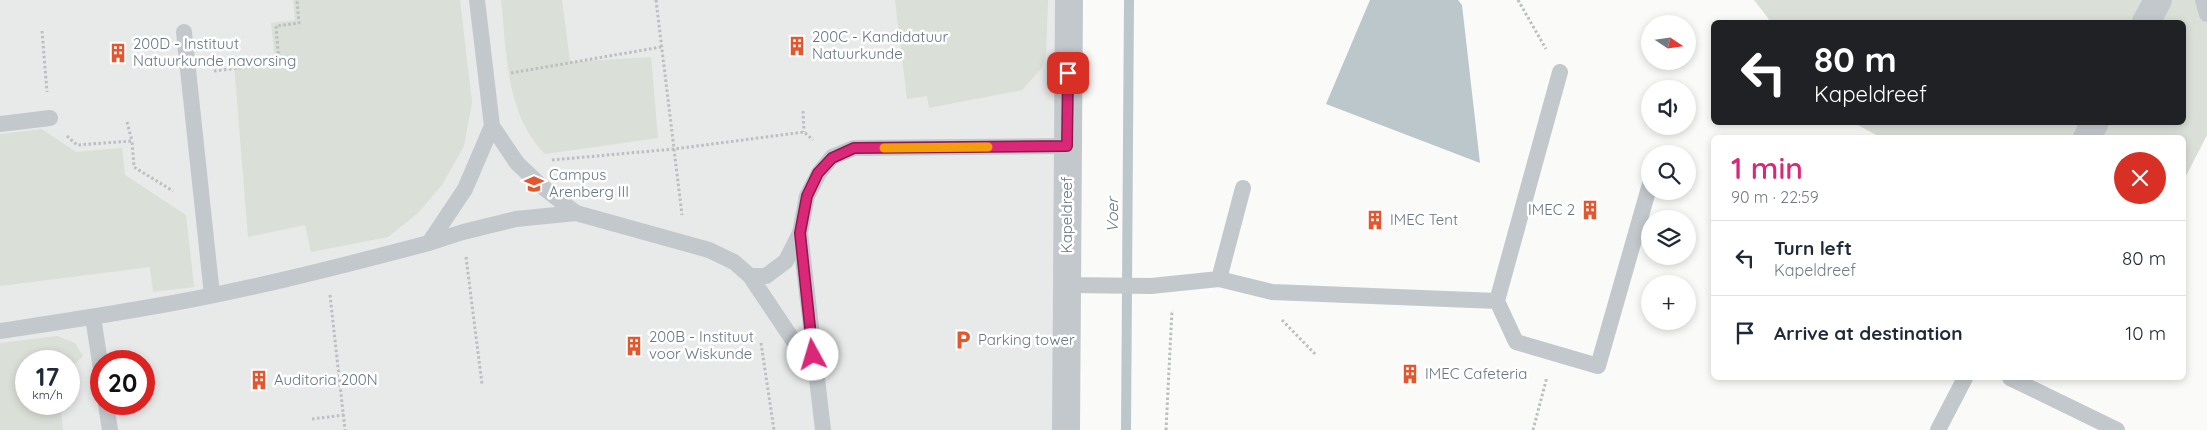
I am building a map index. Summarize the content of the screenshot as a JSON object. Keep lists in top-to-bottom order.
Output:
{
  "streets": {
    "street": ["Kapeldreef"]
  },
  "water": ["Voer"],
  "places": {
    "building": [
      "200C - Kandidatuur Natuurkunde",
      "200D - Instituut Natuurkunde navorsing",
      "IMEC 2",
      "IMEC Tent",
      "200B - Instituut voor Wiskunde",
      "IMEC Cafeteria",
      "Auditoria 200N"
    ],
    "school or university": ["Campus Arenberg III"],
    "parking": ["Parking tower"]
  },
  "north": "right",
  "page": {
    "map_buttons": "+",
    "turn": ["80 m", "Kapeldreef"],
    "heading": ["1 min", "90 m · 22:59"],
    "list": [
      {
        "name": "Turn left",
        "note": "Kapeldreef",
        "value": "80 m"
      },
      {
        "name": "Arrive at destination",
        "value": "10 m"
      }
    ],
    "speed": "17 km/h",
    "limit": "20"
  }
}
